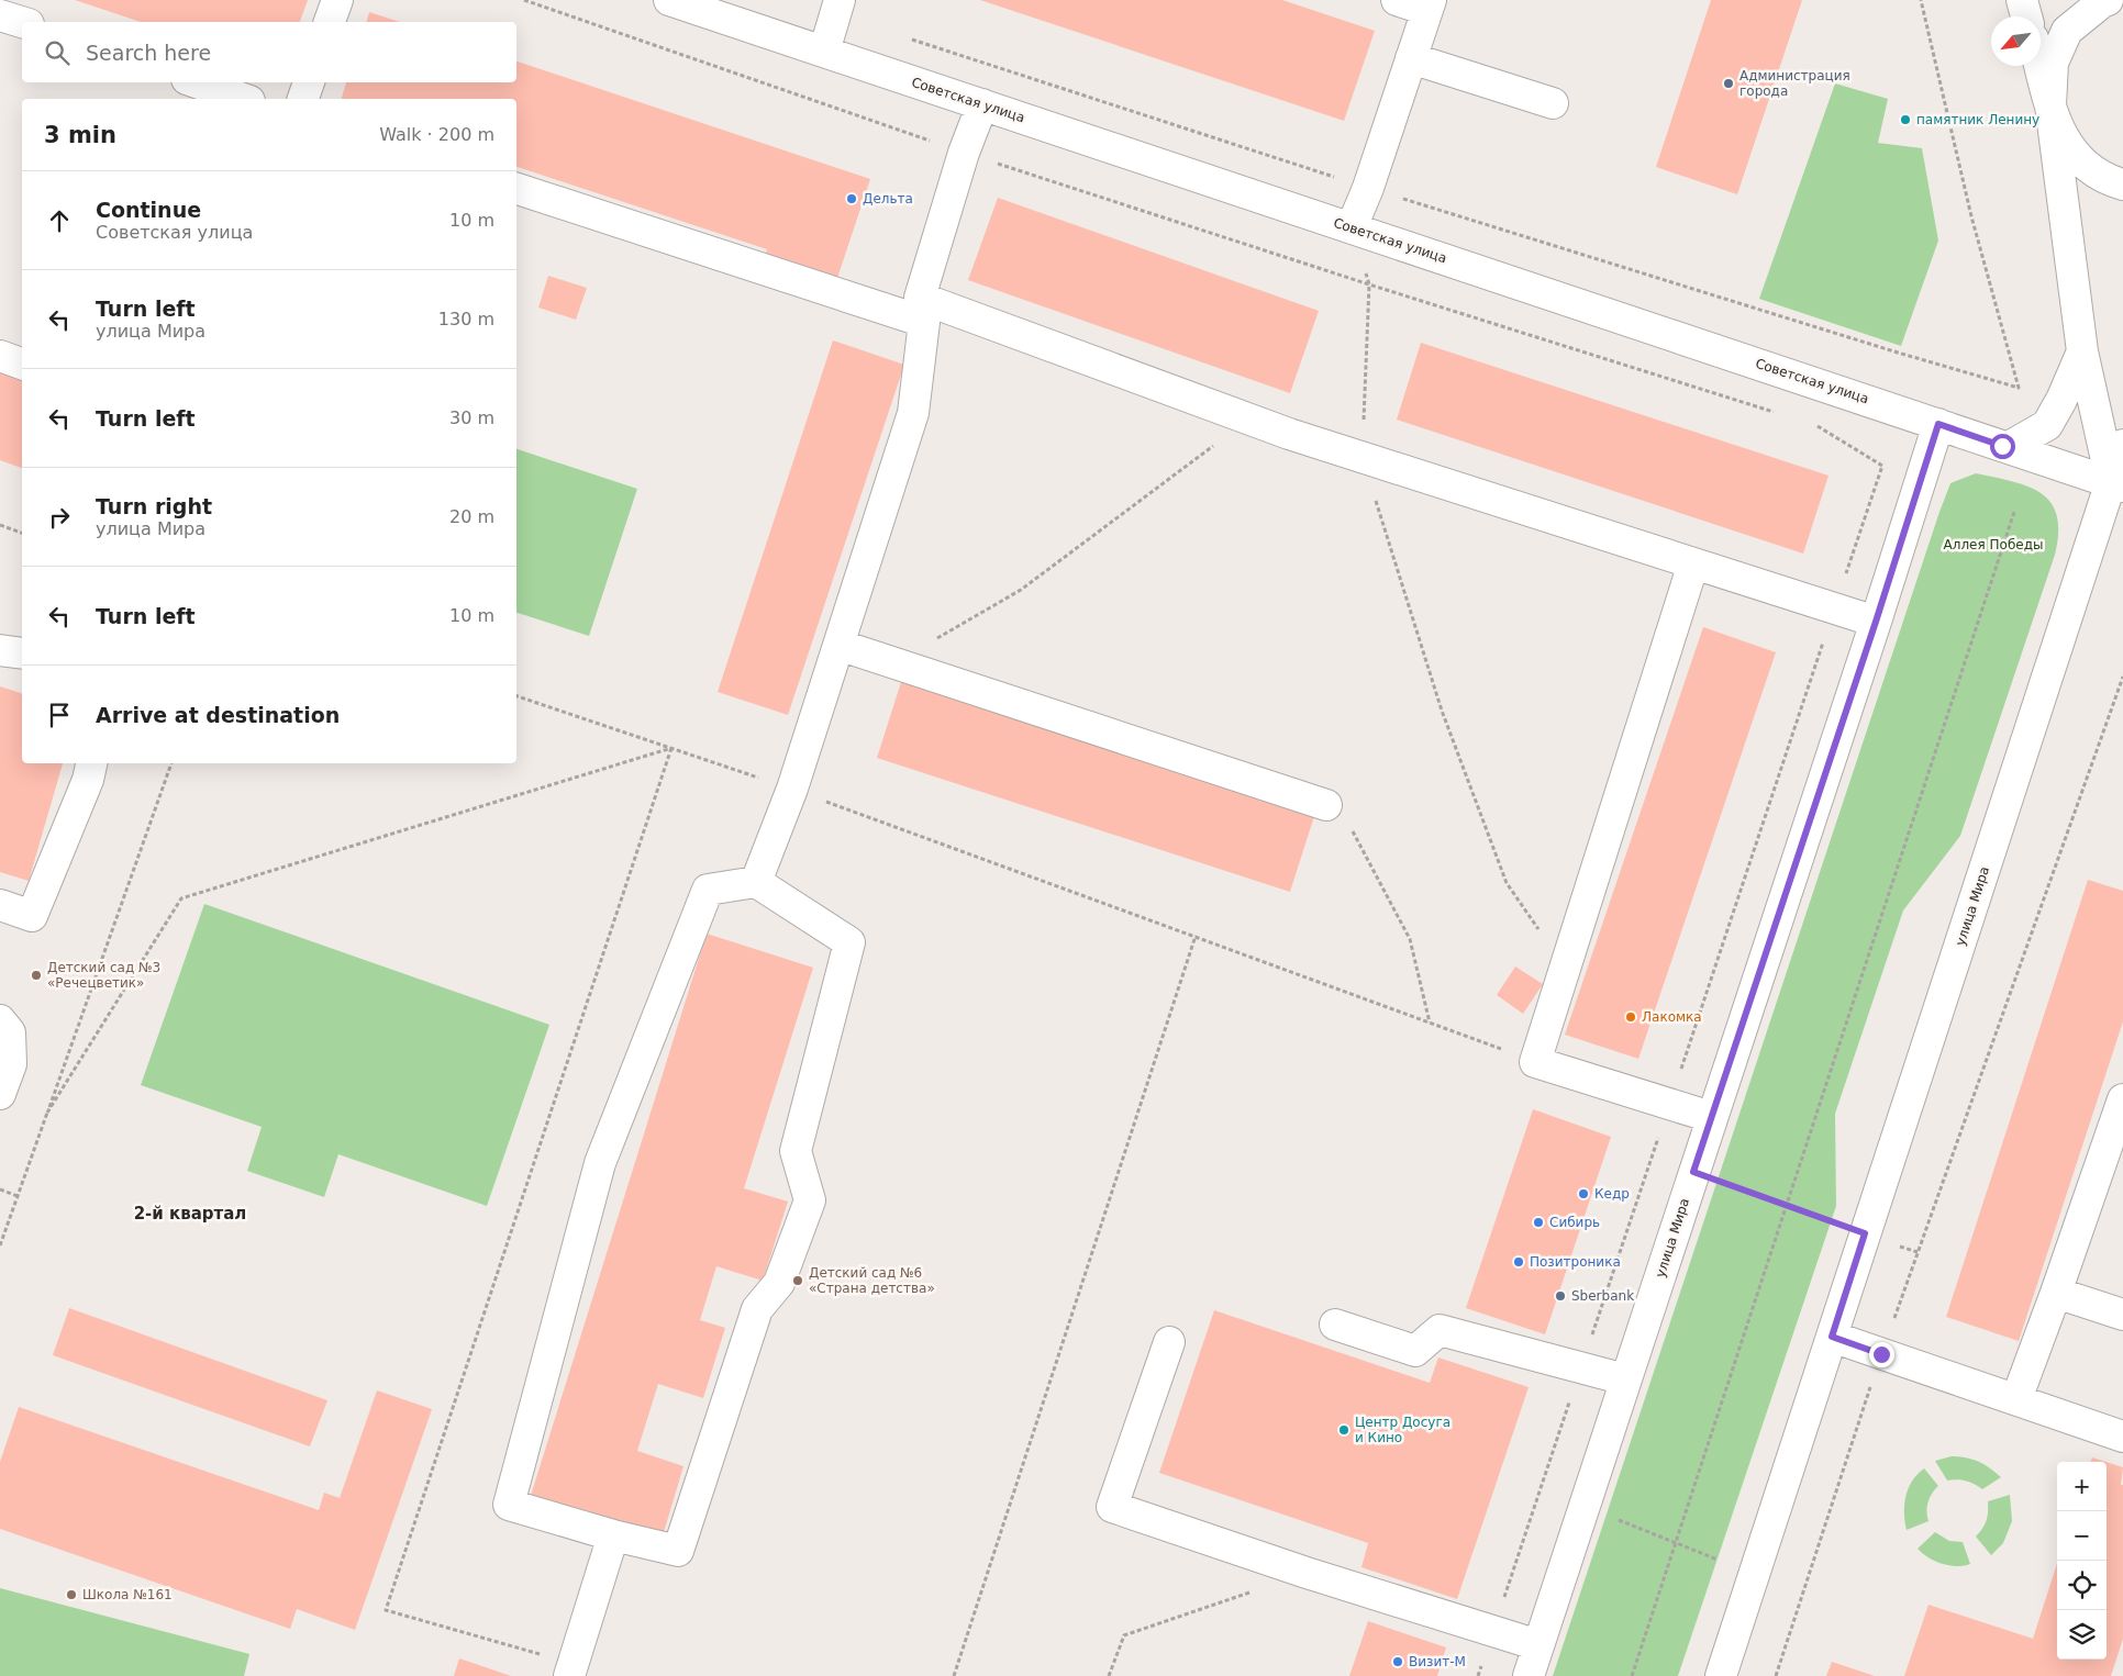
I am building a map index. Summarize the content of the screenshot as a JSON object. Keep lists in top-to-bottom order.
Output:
{
  "streets": {
    "street": ["Советская улица", "улица Мира"]
  },
  "crossings": [
    ["Советская улица", "улица Мира"]
  ],
  "districts": ["2-й квартал"],
  "parks": ["Аллея Победы"],
  "places": [
    "Администрация города",
    "памятник Ленину",
    "Дельта",
    "Детский сад №3 «Речецветик»",
    "Лакомка",
    "Кедр",
    "Сибирь",
    "Позитроника",
    "Детский сад №6 «Страна детства»",
    "Sberbank",
    "Центр Досуга и Кино",
    "Школа №161",
    "Визит-М"
  ],
  "north": "bottom left",
  "page": {
    "search": "Search here",
    "heading": ["3 min", "Walk · 200 m"],
    "list": [
      ["Continue", "Советская улица", "10 m"],
      ["Turn left", "улица Мира", "130 m"],
      ["Turn left", "30 m"],
      ["Turn right", "улица Мира", "20 m"],
      ["Turn left", "10 m"],
      "Arrive at destination"
    ],
    "map_buttons": ["+", "−"]
  }
}
